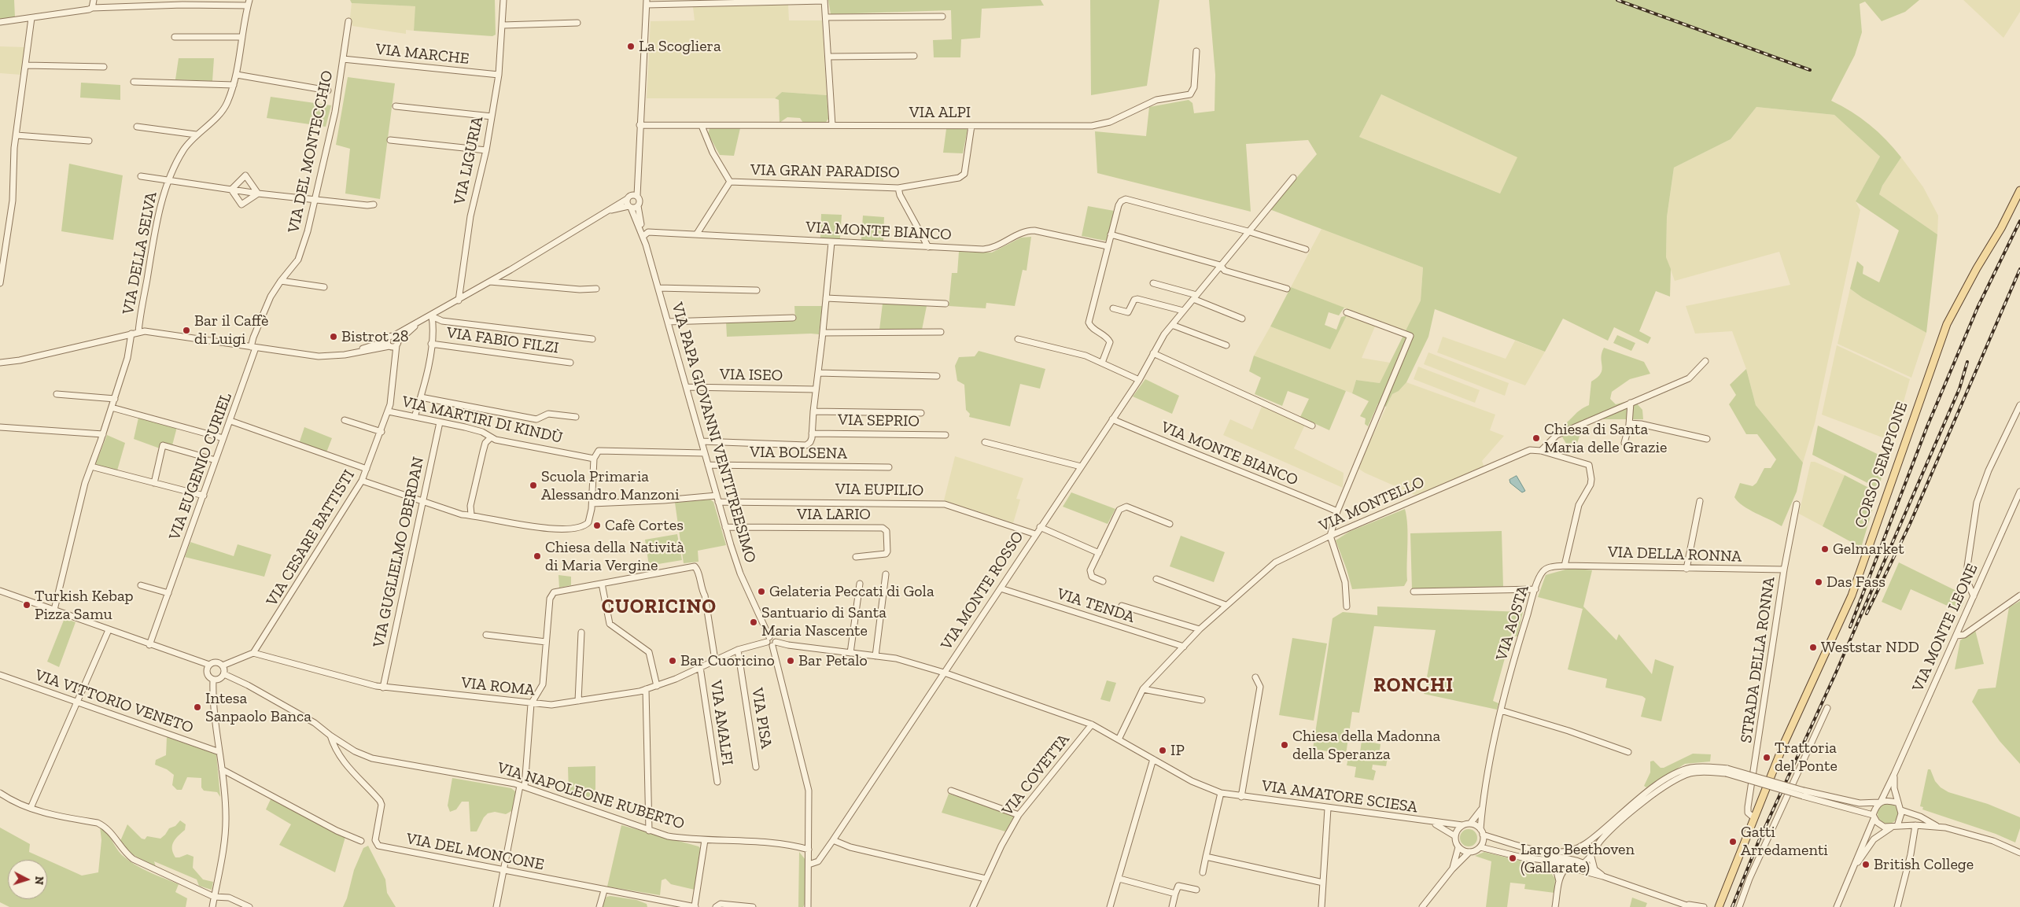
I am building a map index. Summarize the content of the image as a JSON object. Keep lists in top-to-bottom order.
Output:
{
  "streets": {
    "main road": ["CORSO SEMPIONE"],
    "street": [
      "VIA MARCHE",
      "VIA ALPI",
      "VIA DEL MONTECCHIO",
      "VIA LIGURIA",
      "VIA GRAN PARADISO",
      "VIA MONTE BIANCO",
      "VIA DELLA SELVA",
      "VIA FABIO FILZI",
      "VIA ISEO",
      "VIA MARTIRI DI KINDÙ",
      "VIA SEPRIO",
      "VIA PAPA GIOVANNI VENTITREESIMO",
      "VIA BOLSENA",
      "VIA EUGENIO CURIEL",
      "VIA EUPILIO",
      "VIA MONTELLO",
      "VIA LARIO",
      "VIA CESARE BATTISTI",
      "VIA GUGLIELMO OBERDAN",
      "VIA DELLA RONNA",
      "VIA MONTE ROSSO",
      "VIA TENDA",
      "VIA AOSTA",
      "VIA MONTE LEONE",
      "STRADA DELLA RONNA",
      "VIA ROMA",
      "VIA VITTORIO VENETO",
      "VIA PISA",
      "VIA AMALFI",
      "VIA COVETTA",
      "VIA NAPOLEONE RUBERTO",
      "VIA AMATORE SCIESA",
      "VIA DEL MONCONE"
    ]
  },
  "crossings": [
    ["VIA MARCHE", "VIA DEL MONTECCHIO"],
    ["VIA MARCHE", "VIA LIGURIA"],
    ["VIA ALPI", "VIA GRAN PARADISO"],
    ["VIA ALPI", "VIA PAPA GIOVANNI VENTITREESIMO"],
    ["VIA DEL MONTECCHIO", "VIA EUGENIO CURIEL"],
    ["VIA MONTE BIANCO", "VIA PAPA GIOVANNI VENTITREESIMO"],
    ["VIA MONTE BIANCO", "VIA MONTE ROSSO"],
    ["VIA FABIO FILZI", "VIA MARTIRI DI KINDÙ"],
    ["VIA ISEO", "VIA PAPA GIOVANNI VENTITREESIMO"],
    ["VIA MARTIRI DI KINDÙ", "VIA CESARE BATTISTI"],
    ["VIA MARTIRI DI KINDÙ", "VIA GUGLIELMO OBERDAN"],
    ["VIA PAPA GIOVANNI VENTITREESIMO", "VIA BOLSENA"],
    ["VIA PAPA GIOVANNI VENTITREESIMO", "VIA EUPILIO"],
    ["VIA PAPA GIOVANNI VENTITREESIMO", "VIA LARIO"],
    ["VIA PAPA GIOVANNI VENTITREESIMO", "VIA ROMA"],
    ["CORSO SEMPIONE", "STRADA DELLA RONNA"],
    ["VIA EUPILIO", "VIA MONTE ROSSO"],
    ["VIA MONTELLO", "VIA DELLA RONNA"],
    ["VIA MONTELLO", "VIA TENDA"],
    ["VIA MONTELLO", "VIA AOSTA"],
    ["VIA MONTELLO", "VIA AMATORE SCIESA"],
    ["VIA CESARE BATTISTI", "VIA ROMA"],
    ["VIA GUGLIELMO OBERDAN", "VIA ROMA"],
    ["VIA DELLA RONNA", "VIA AOSTA"],
    ["VIA DELLA RONNA", "STRADA DELLA RONNA"],
    ["VIA MONTE ROSSO", "VIA TENDA"],
    ["VIA MONTE ROSSO", "VIA AMATORE SCIESA"],
    ["VIA AOSTA", "VIA AMATORE SCIESA"],
    ["VIA ROMA", "VIA PISA"],
    ["VIA ROMA", "VIA AMALFI"],
    ["VIA COVETTA", "VIA AMATORE SCIESA"],
    ["VIA NAPOLEONE RUBERTO", "VIA DEL MONCONE"]
  ],
  "districts": ["CUORICINO", "RONCHI"],
  "places": [
    "La Scogliera",
    "Bar il Caffè di Luigi",
    "Bistrot 28",
    "Chiesa di Santa Maria delle Grazie",
    "Scuola Primaria Alessandro Manzoni",
    "Cafè Cortes",
    "Gelmarket",
    "Chiesa della Natività di Maria Vergine",
    "Das Fass",
    "Gelateria Peccati di Gola",
    "Turkish Kebap Pizza Samu",
    "Santuario di Santa Maria Nascente",
    "Weststar NDD",
    "Bar Cuoricino",
    "Bar Petalo",
    "Intesa Sanpaolo Banca",
    "Chiesa della Madonna della Speranza",
    "IP",
    "Trattoria del Ponte",
    "Gatti Arredamenti",
    "Largo Beethoven (Gallarate)",
    "British College"
  ],
  "north": "right"
}
